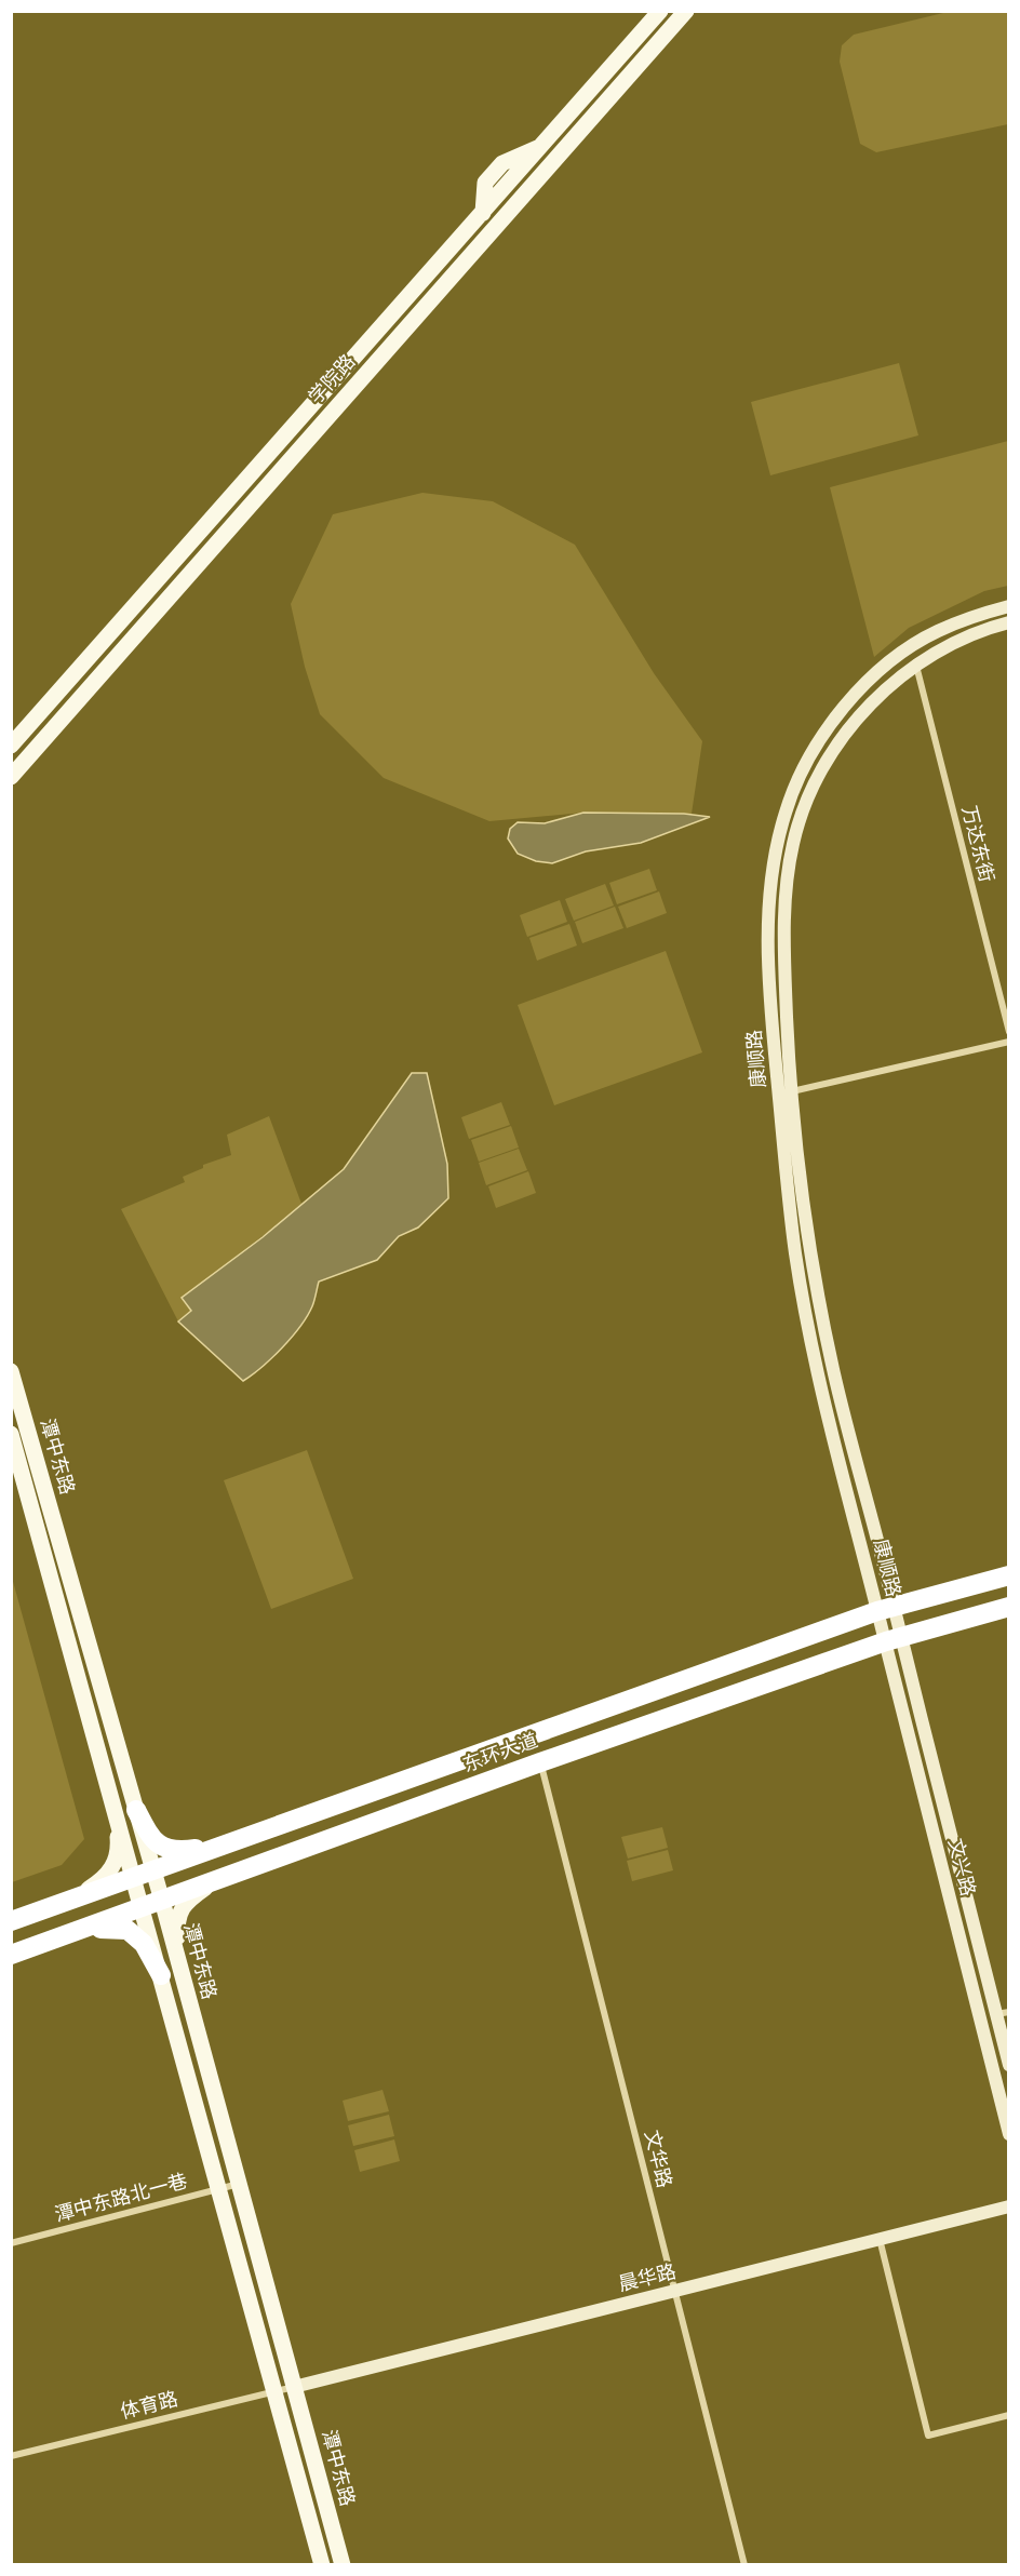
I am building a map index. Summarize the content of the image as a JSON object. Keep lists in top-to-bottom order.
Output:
{
  "streets": {
    "highway": ["东环大道"],
    "main road": [
      "学院路",
      "康顺路",
      "潭中东路",
      "文兴路",
      "晨华路"
    ],
    "street": [
      "万达东街",
      "文华路",
      "潭中东路北一巷",
      "体育路"
    ]
  },
  "crossings": [
    ["万达东街", "康顺路"],
    ["康顺路", "东环大道"],
    ["康顺路", "文兴路"],
    ["潭中东路", "东环大道"],
    ["潭中东路", "潭中东路北一巷"],
    ["潭中东路", "晨华路"],
    ["潭中东路", "体育路"],
    ["东环大道", "文兴路"],
    ["东环大道", "文华路"],
    ["文华路", "晨华路"],
    ["晨华路", "体育路"]
  ]
}
